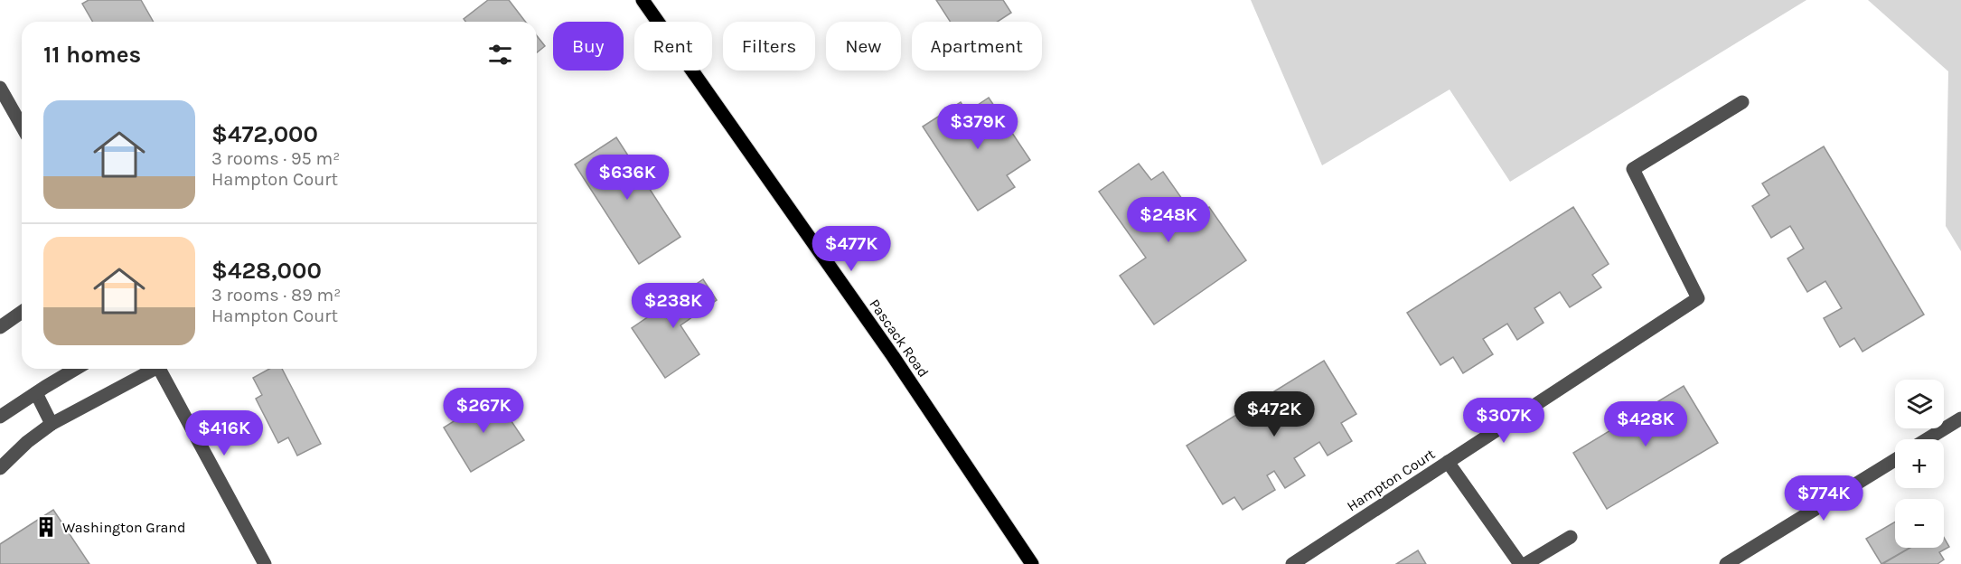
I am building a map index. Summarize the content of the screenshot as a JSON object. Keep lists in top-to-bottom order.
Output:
{
  "streets": {
    "main road": ["Pascack Road"],
    "street": ["Hampton Court"]
  },
  "places": {
    "building": ["Washington Grand"]
  },
  "page": {
    "chip": [
      "Buy",
      "Rent",
      "Filters",
      "New",
      "Apartment"
    ],
    "heading": "11 homes",
    "list": [
      {
        "name": "$472,000",
        "note": "3 rooms · 95 m² · Hampton Court"
      },
      {
        "name": "$428,000",
        "note": "3 rooms · 89 m² · Hampton Court"
      }
    ],
    "price": [
      "$379K",
      "$636K",
      "$248K",
      "$477K",
      "$238K",
      "$267K",
      "$472K",
      "$307K",
      "$428K",
      "$416K",
      "$774K"
    ],
    "map_buttons": ["+", "−"]
  }
}
